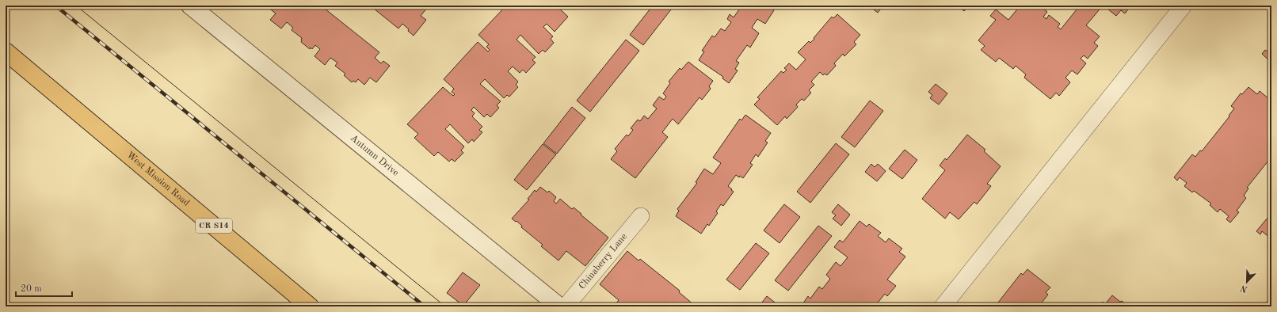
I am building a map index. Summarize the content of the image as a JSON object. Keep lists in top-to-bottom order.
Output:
{
  "streets": {
    "main road": ["West Mission Road", "CR S14"],
    "street": ["Autumn Drive", "Chinaberry Lane"]
  },
  "scale_bar": "20 m",
  "north": "bottom left"
}
